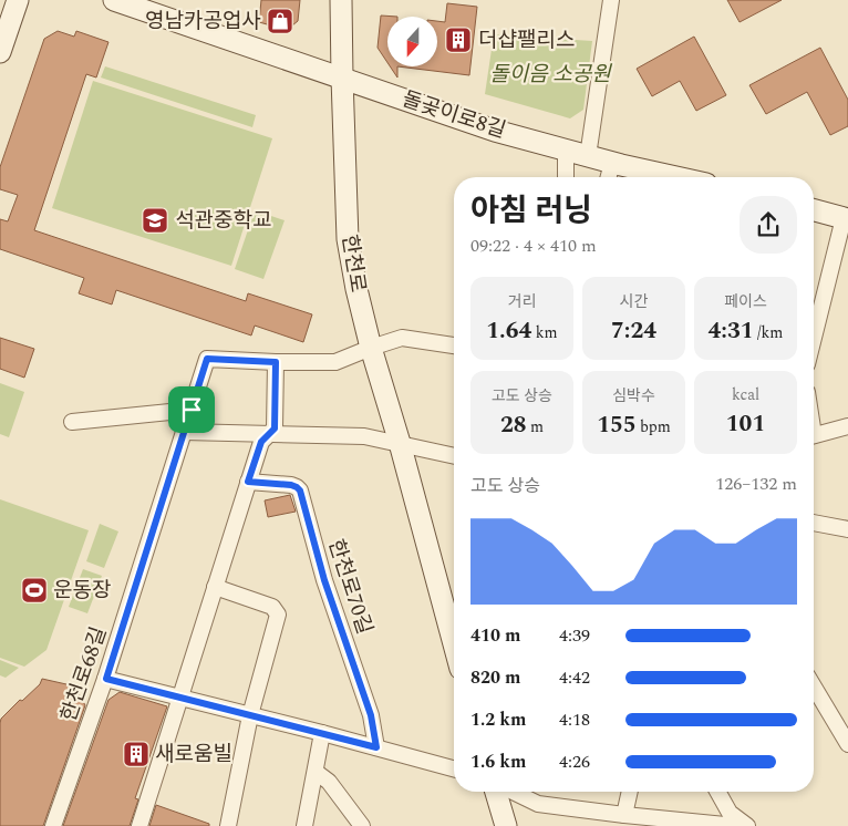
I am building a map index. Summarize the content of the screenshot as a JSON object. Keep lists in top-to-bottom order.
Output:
{
  "streets": {
    "main road": ["돌곶이로8길", "한천로"],
    "street": ["한천로70길", "한천로68길"]
  },
  "crossings": [
    ["돌곶이로8길", "한천로"],
    ["한천로", "한천로68길"]
  ],
  "parks": ["돌이음 소공원"],
  "places": {
    "shop": ["영남카공업사"],
    "building": ["더샵팰리스", "새로움빌"],
    "school or university": ["석관중학교"],
    "sports": ["운동장"]
  },
  "north": "bottom",
  "page": {
    "heading": ["아침 러닝", "09:22 · 4 × 410 m"],
    "stats": [
      ["거리", "1.64 km"],
      ["시간", "7:24"],
      ["페이스", "4:31 /km"],
      ["고도 상승", "28 m"],
      ["심박수", "155 bpm"],
      ["kcal", "101"]
    ],
    "chart": ["고도 상승", "126–132 m"],
    "list": [
      {
        "name": "410 m",
        "note": "4:39"
      },
      {
        "name": "820 m",
        "note": "4:42"
      },
      {
        "name": "1.2 km",
        "note": "4:18"
      },
      {
        "name": "1.6 km",
        "note": "4:26"
      }
    ]
  }
}
